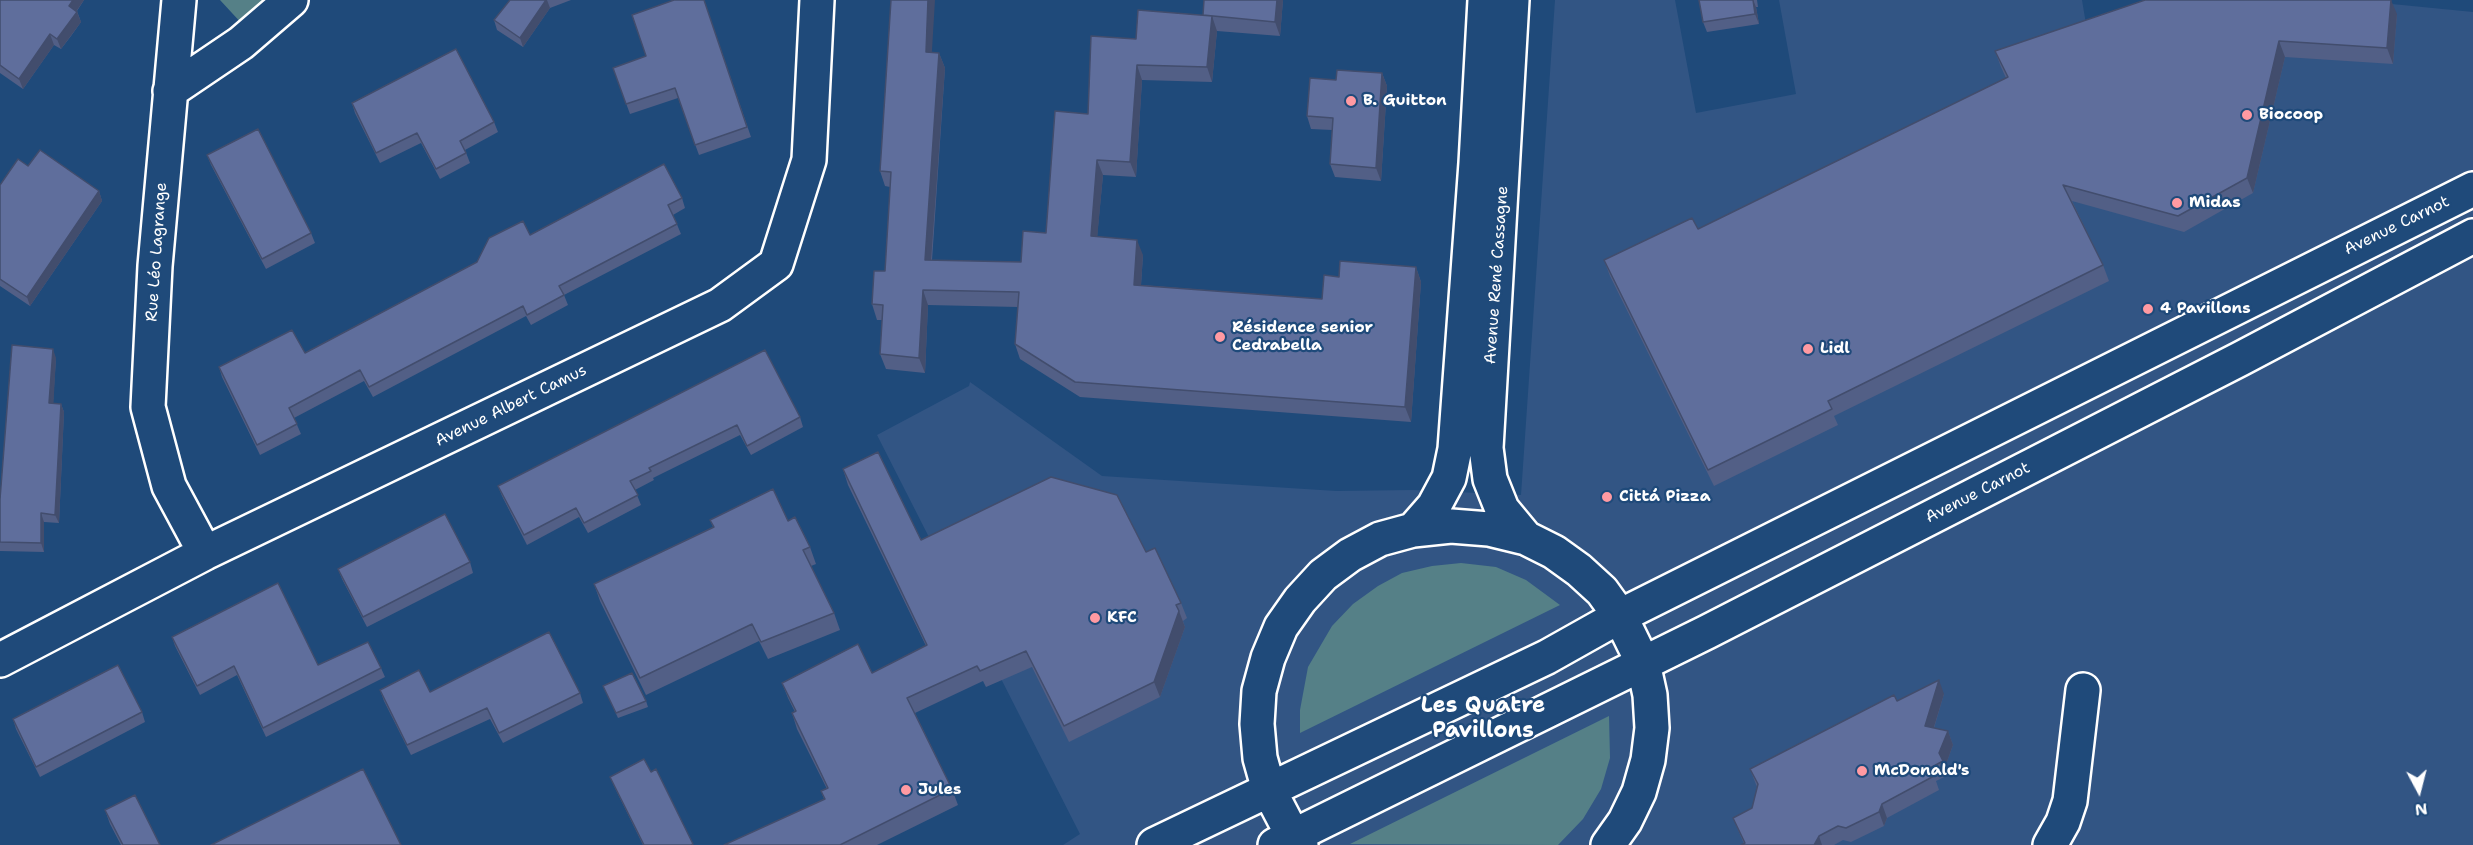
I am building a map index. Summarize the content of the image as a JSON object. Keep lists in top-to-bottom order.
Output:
{
  "streets": {
    "main road": [
      "Avenue Carnot",
      "Rue Léo Lagrange",
      "Avenue René Cassagne",
      "Avenue Albert Camus"
    ]
  },
  "crossings": [
    ["Rue Léo Lagrange", "Avenue Albert Camus"]
  ],
  "districts": ["Les Quatre Pavillons"],
  "places": [
    "B. Guitton",
    "Biocoop",
    "Midas",
    "4 Pavillons",
    "Résidence senior Cedrabella",
    "Lidl",
    "Cittá Pizza",
    "KFC",
    "McDonald's",
    "Jules"
  ],
  "north": "bottom"
}
